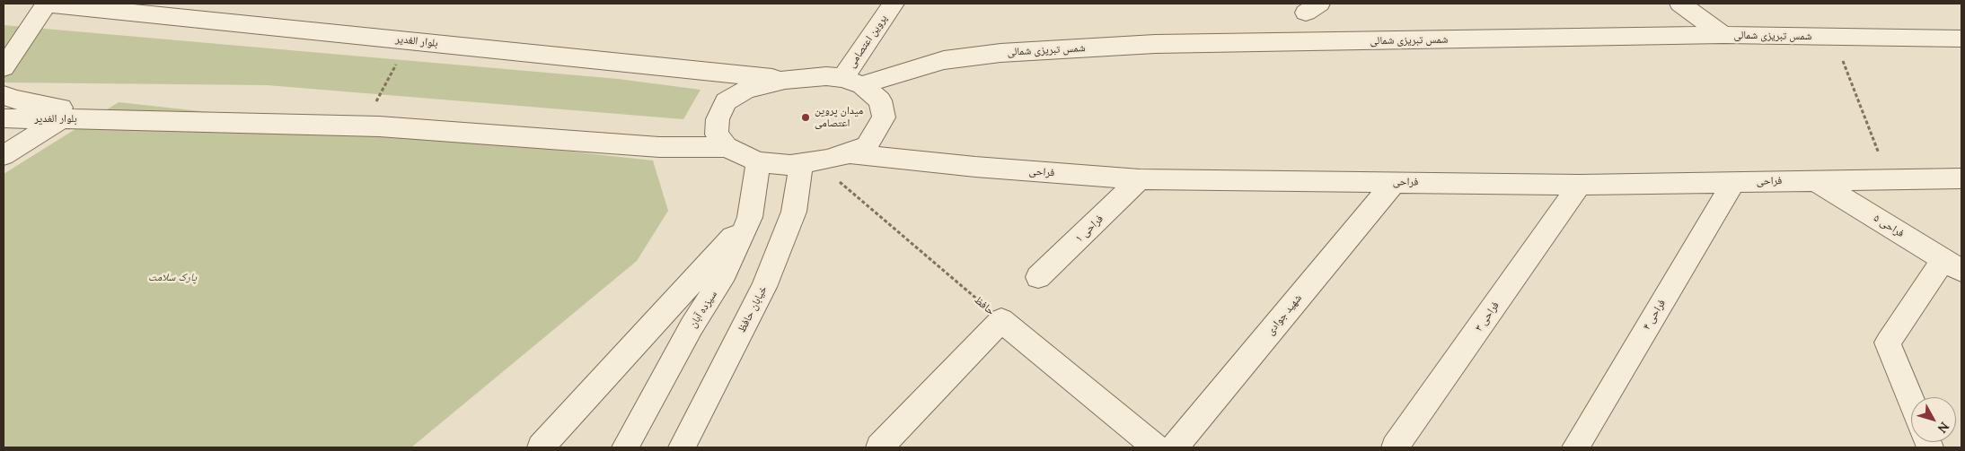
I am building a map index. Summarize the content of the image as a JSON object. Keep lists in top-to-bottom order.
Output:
{
  "streets": {
    "street": [
      "شمس تبریزی شمالی",
      "بلوار الغدیر",
      "پروین اعتصامی",
      "فراحی",
      "فراحی ۵",
      "فراحی ۱",
      "حافظ",
      "سیزده آبان",
      "خیابان حافظ",
      "شهید جوادی",
      "فراحی ۴",
      "فراحی ۳"
    ]
  },
  "crossings": [
    ["شمس تبریزی شمالی", "پروین اعتصامی"],
    ["فراحی", "فراحی ۵"],
    ["فراحی", "فراحی ۱"],
    ["فراحی", "شهید جوادی"],
    ["فراحی", "فراحی ۴"],
    ["فراحی", "فراحی ۳"],
    ["حافظ", "خیابان حافظ"]
  ],
  "parks": ["پارک سلامت"],
  "places": ["میدان پروین اعتصامی"],
  "north": "bottom right"
}
